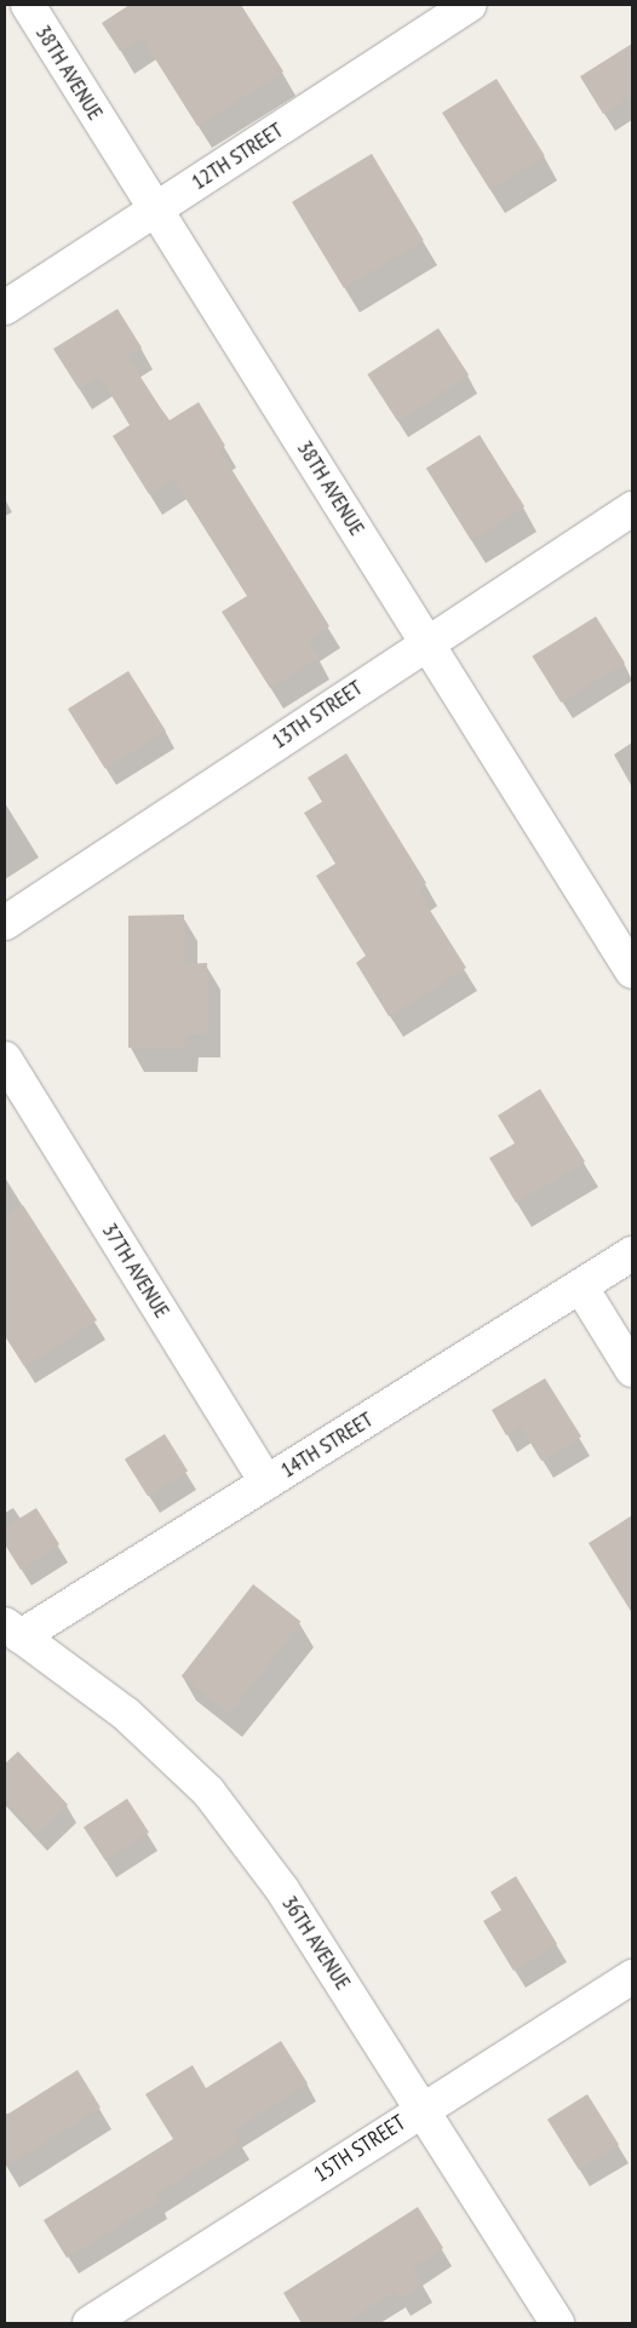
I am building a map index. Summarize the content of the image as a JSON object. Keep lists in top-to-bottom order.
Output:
{
  "streets": {
    "street": [
      "38TH AVENUE",
      "12TH STREET",
      "13TH STREET",
      "37TH AVENUE",
      "14TH STREET",
      "36TH AVENUE",
      "15TH STREET"
    ]
  },
  "crossings": [
    ["38TH AVENUE", "12TH STREET"],
    ["38TH AVENUE", "13TH STREET"],
    ["37TH AVENUE", "14TH STREET"],
    ["14TH STREET", "36TH AVENUE"],
    ["36TH AVENUE", "15TH STREET"]
  ]
}
